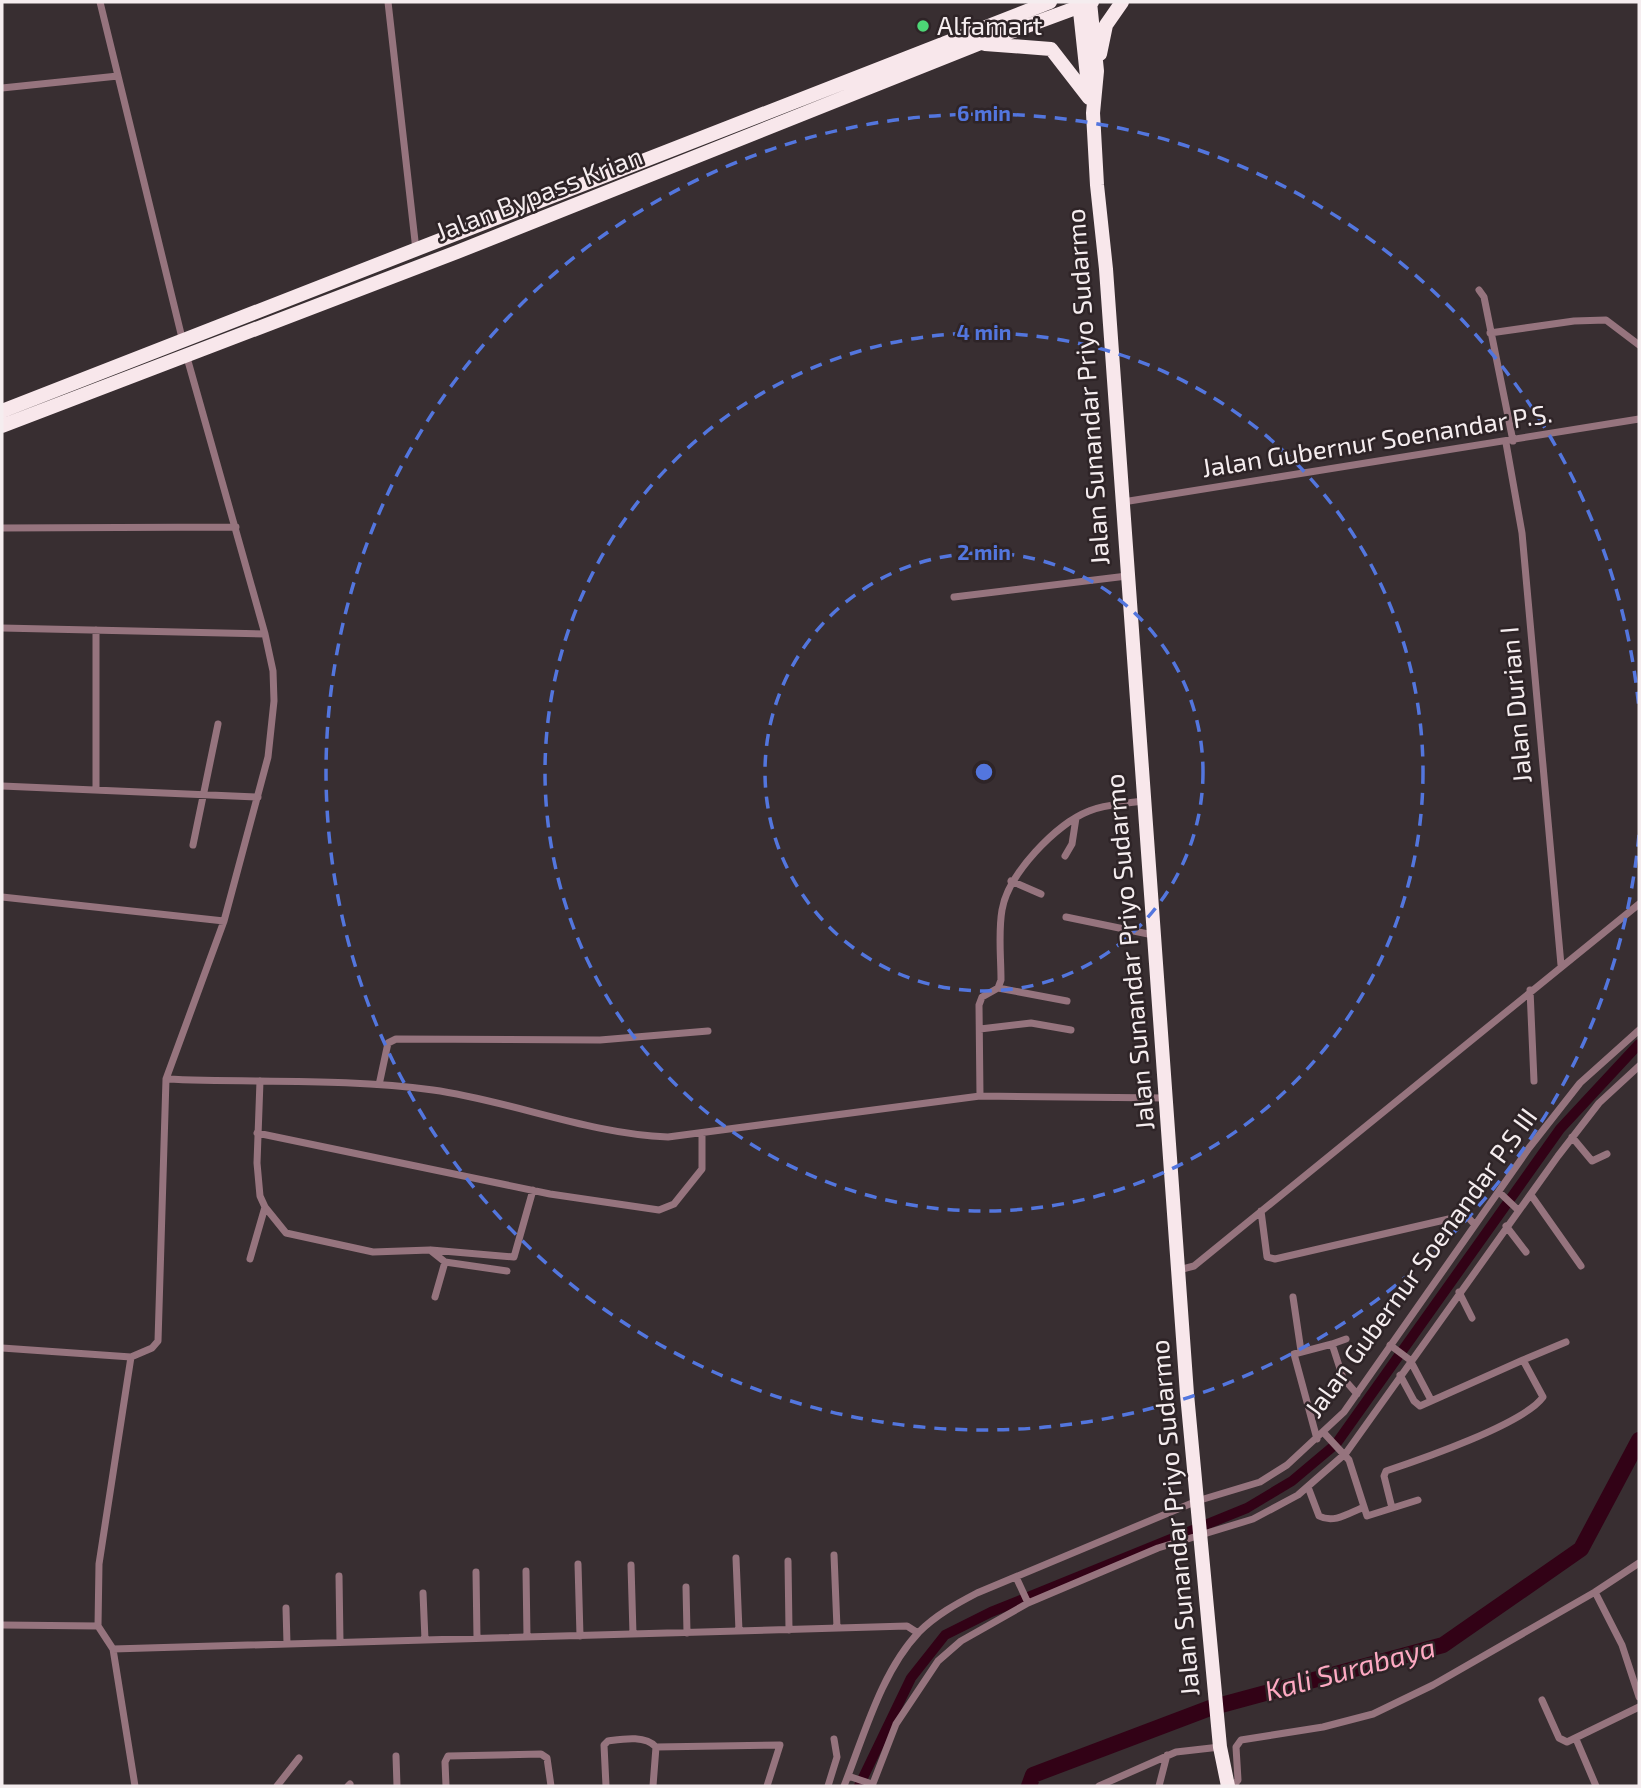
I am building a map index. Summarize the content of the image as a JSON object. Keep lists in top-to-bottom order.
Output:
{
  "streets": {
    "highway": ["Jalan Bypass Krian", "Jalan Sunandar Priyo Sudarmo"],
    "street": ["Jalan Gubernur Soenandar P.S.", "Jalan Durian I", "Jalan Gubernur Soenandar P.S III"]
  },
  "crossings": [
    ["Jalan Bypass Krian", "Jalan Sunandar Priyo Sudarmo"],
    ["Jalan Sunandar Priyo Sudarmo", "Jalan Gubernur Soenandar P.S."],
    ["Jalan Sunandar Priyo Sudarmo", "Jalan Gubernur Soenandar P.S III"],
    ["Jalan Gubernur Soenandar P.S.", "Jalan Durian I"]
  ],
  "water": ["Kali Surabaya"],
  "places": ["Alfamart"],
  "rings": ["6 min", "4 min", "2 min"]
}
